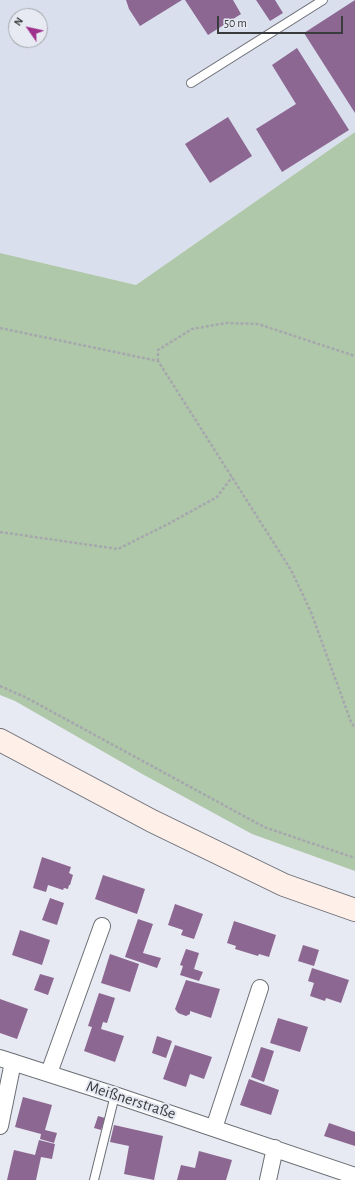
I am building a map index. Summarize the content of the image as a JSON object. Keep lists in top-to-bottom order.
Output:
{
  "streets": {
    "street": ["Meißnerstraße"]
  },
  "scale_bar": "50 m",
  "north": "top left"
}
